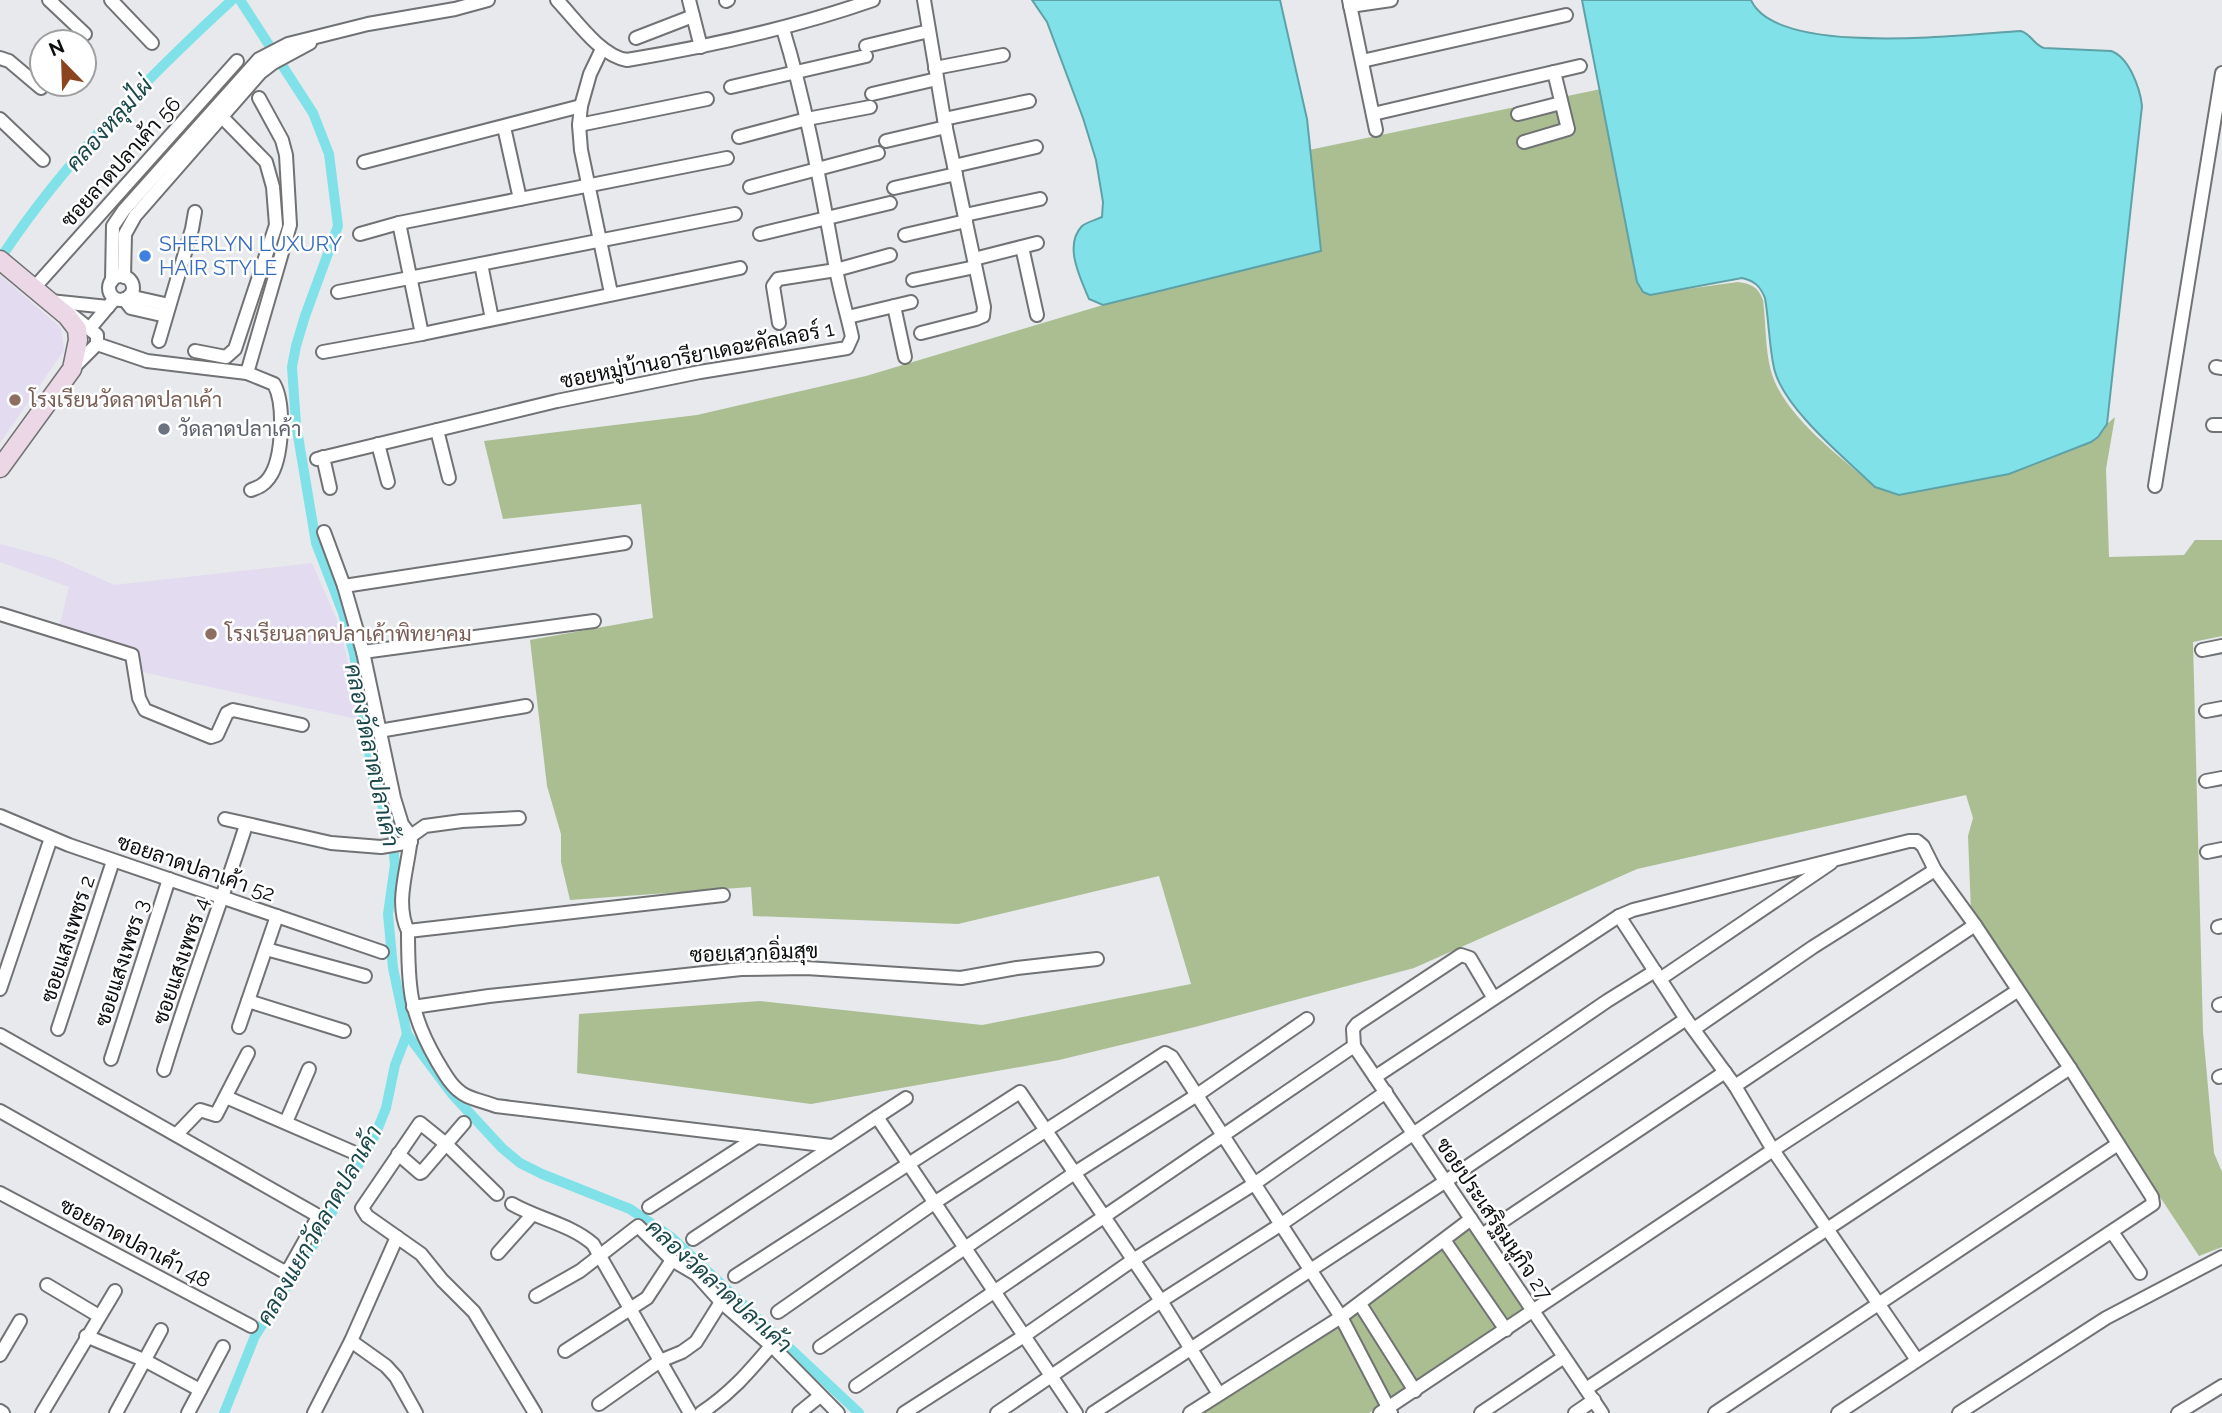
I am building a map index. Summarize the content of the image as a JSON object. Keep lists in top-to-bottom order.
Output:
{
  "streets": {
    "street": [
      "ซอยลาดปลาเค้า 56",
      "ซอยหมู่บ้านอารียาเดอะคัลเลอร์ 1",
      "ซอยลาดปลาเค้า 52",
      "ซอยแสงเพชร 2",
      "ซอยเสวกอิ่มสุข",
      "ซอยแสงเพชร 4",
      "ซอยแสงเพชร 3",
      "ซอยประเสริฐมนูกิจ 27",
      "ซอยลาดปลาเค้า 48"
    ]
  },
  "crossings": [
    ["ซอยลาดปลาเค้า 52", "ซอยแสงเพชร 2"],
    ["ซอยลาดปลาเค้า 52", "ซอยแสงเพชร 4"],
    ["ซอยลาดปลาเค้า 52", "ซอยแสงเพชร 3"]
  ],
  "water": ["คลองหลุมไผ่", "คลองวัดลาดปลาเค้า", "คลองแยกวัดลาดปลาเค้า"],
  "places": [
    "SHERLYN LUXURY HAIR STYLE",
    "โรงเรียนวัดลาดปลาเค้า",
    "วัดลาดปลาเค้า",
    "โรงเรียนลาดปลาเค้าพิทยาคม"
  ],
  "north": "top left"
}
